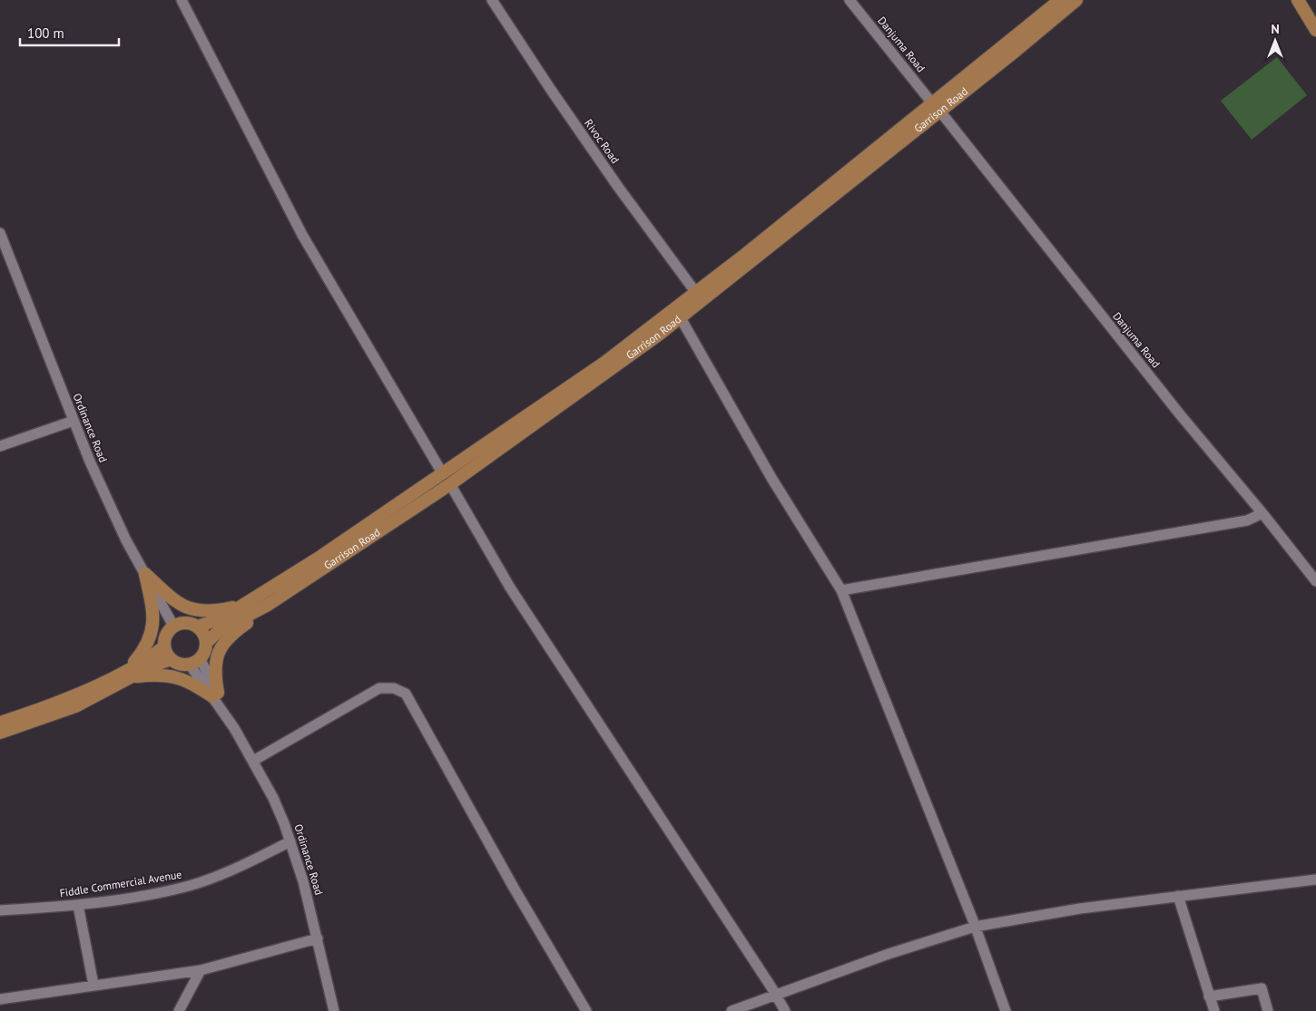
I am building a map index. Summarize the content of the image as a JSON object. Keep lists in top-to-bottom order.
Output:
{
  "streets": {
    "main road": ["Garrison Road"],
    "street": [
      "Danjuma Road",
      "Rivoc Road",
      "Ordinance Road",
      "Fiddle Commercial Avenue"
    ]
  },
  "crossings": [
    ["Danjuma Road", "Garrison Road"],
    ["Garrison Road", "Rivoc Road"],
    ["Garrison Road", "Ordinance Road"],
    ["Ordinance Road", "Fiddle Commercial Avenue"]
  ],
  "scale_bar": "100 m",
  "north": "top"
}
